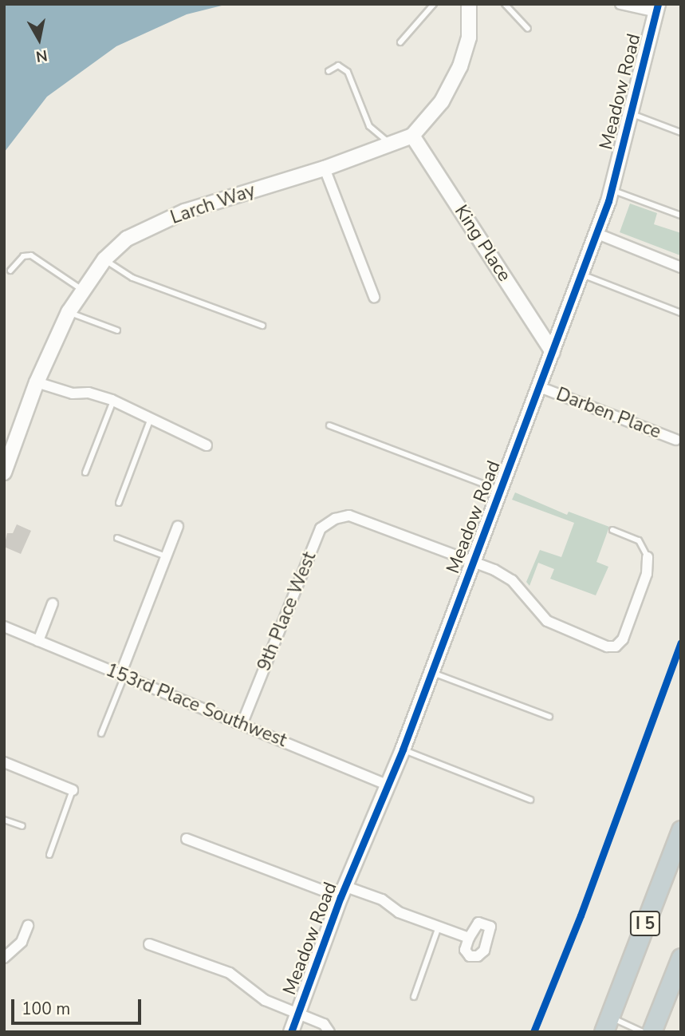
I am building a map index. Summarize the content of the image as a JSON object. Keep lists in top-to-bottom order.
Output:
{
  "streets": {
    "highway": ["I 5"],
    "street": [
      "Meadow Road",
      "Larch Way",
      "King Place",
      "Darben Place",
      "9th Place West",
      "153rd Place Southwest"
    ]
  },
  "crossings": [
    ["Meadow Road", "King Place"],
    ["Meadow Road", "Darben Place"],
    ["Meadow Road", "9th Place West"],
    ["Meadow Road", "153rd Place Southwest"],
    ["Larch Way", "King Place"],
    ["9th Place West", "153rd Place Southwest"]
  ],
  "scale_bar": "100 m",
  "north": "bottom"
}
